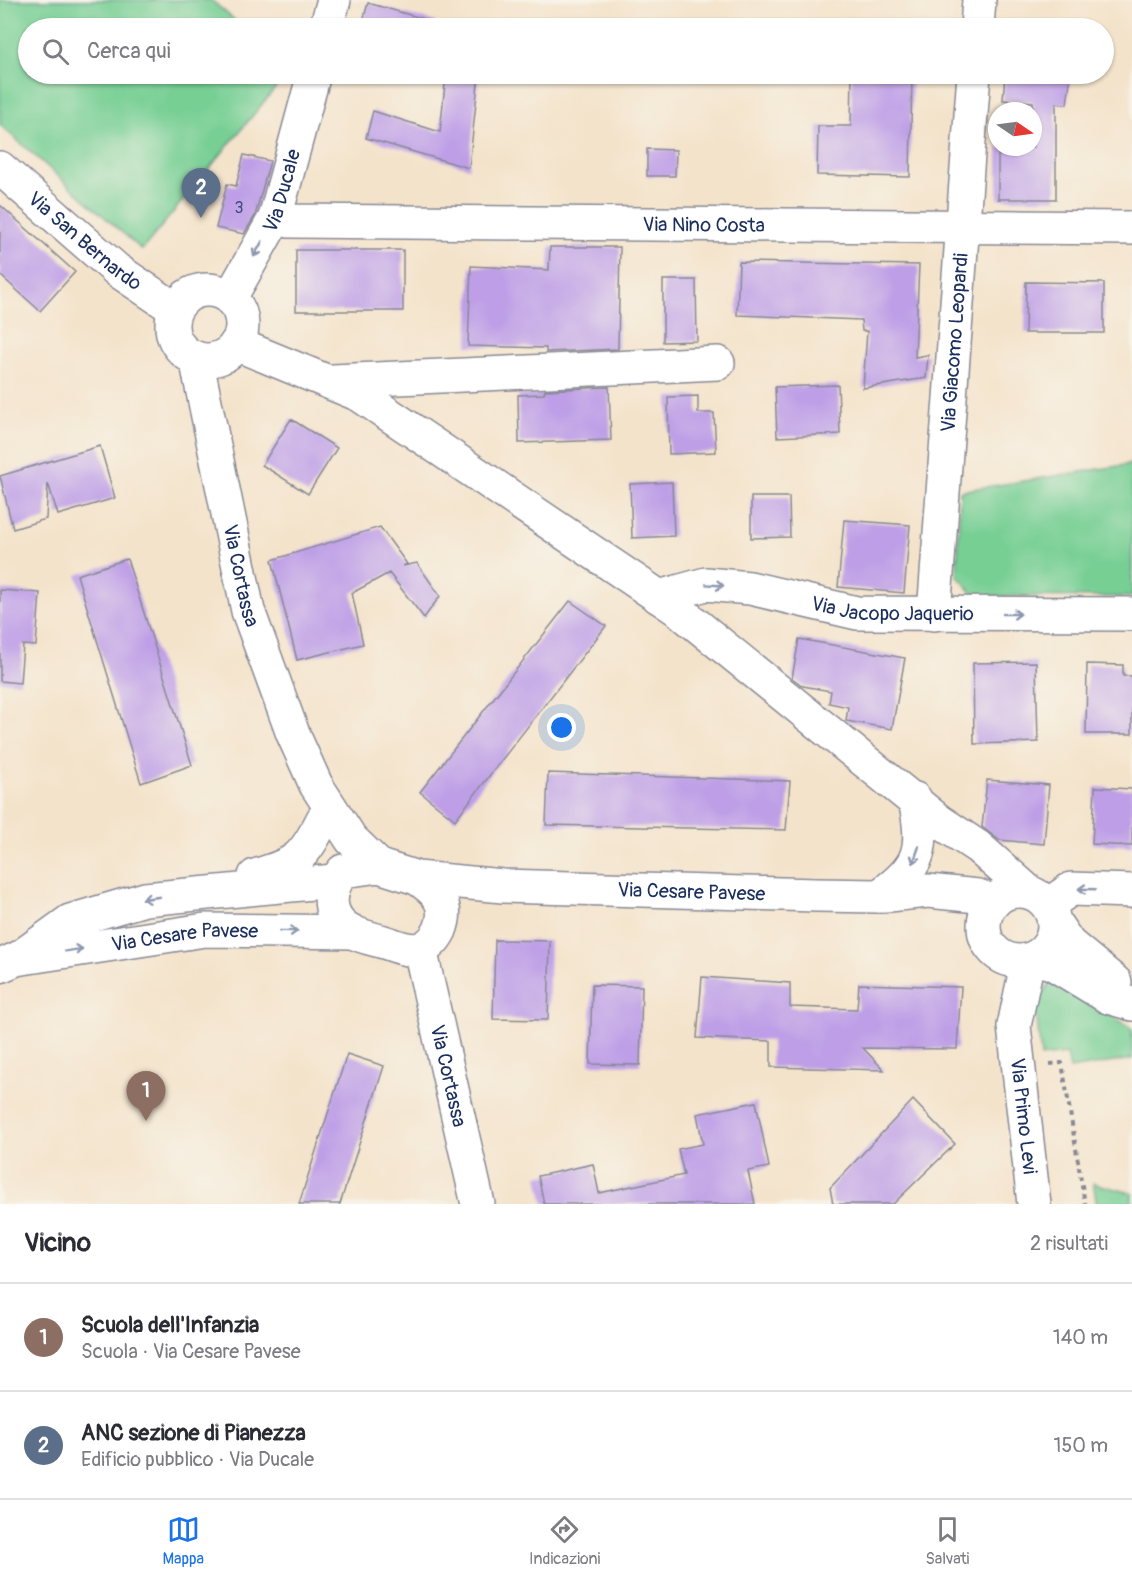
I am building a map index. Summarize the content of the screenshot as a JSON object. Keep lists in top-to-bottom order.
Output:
{
  "streets": {
    "street": [
      "Via Ducale",
      "Via Nino Costa",
      "Via San Bernardo",
      "Via Giacomo Leopardi",
      "Via Cortassa",
      "Via Jacopo Jaquerio",
      "Via Cesare Pavese",
      "Via Primo Levi"
    ]
  },
  "crossings": [
    ["Via Ducale", "Via Nino Costa"],
    ["Via Ducale", "Via San Bernardo"],
    ["Via Ducale", "Via Cortassa"],
    ["Via Nino Costa", "Via Giacomo Leopardi"],
    ["Via San Bernardo", "Via Cortassa"],
    ["Via Giacomo Leopardi", "Via Jacopo Jaquerio"],
    ["Via Cortassa", "Via Cesare Pavese"],
    ["Via Cesare Pavese", "Via Primo Levi"]
  ],
  "one_way": ["Via Ducale"],
  "house_numbers": ["3"],
  "north": "right",
  "page": {
    "search": "Cerca qui",
    "pins": ["2", "1"],
    "heading": ["Vicino", "2 risultati"],
    "list": [
      {
        "mark": "1",
        "name": "Scuola dell'Infanzia",
        "note": "Scuola · Via Cesare Pavese",
        "value": "140 m"
      },
      {
        "mark": "2",
        "name": "ANC sezione di Pianezza",
        "note": "Edificio pubblico · Via Ducale",
        "value": "150 m"
      }
    ],
    "nav": ["Mappa", "Indicazioni", "Salvati"]
  }
}
